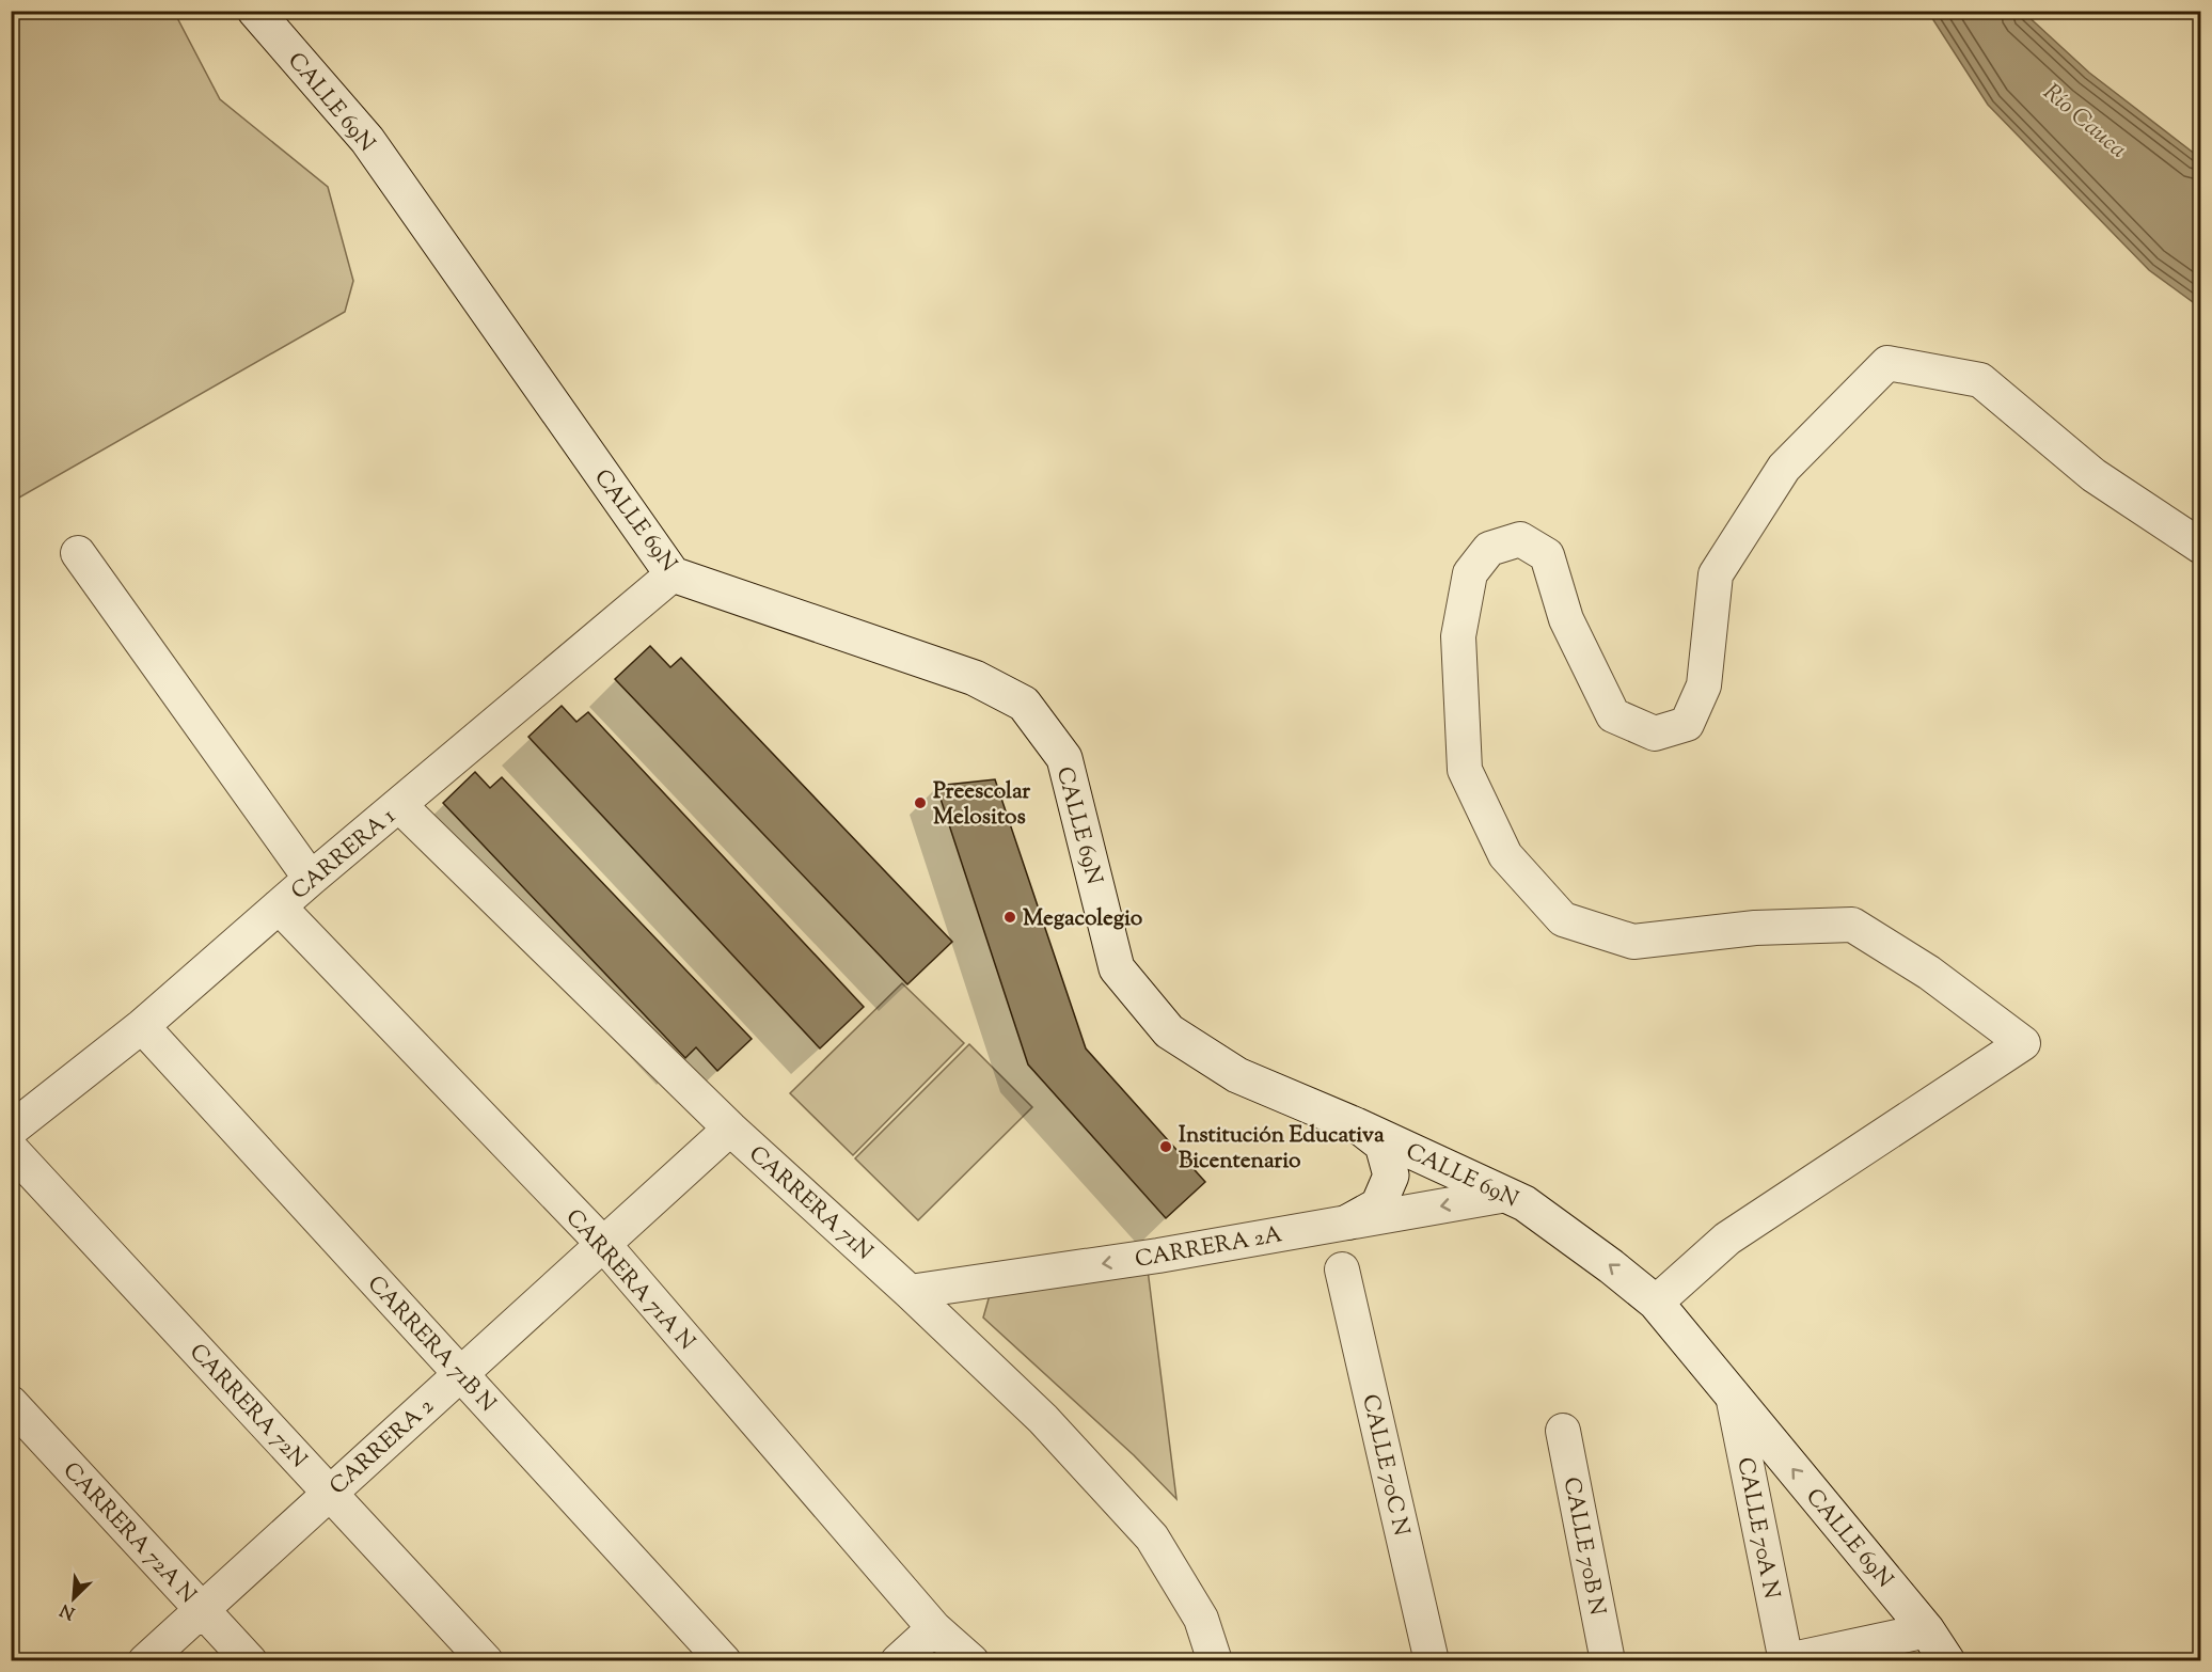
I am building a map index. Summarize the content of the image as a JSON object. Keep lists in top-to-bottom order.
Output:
{
  "streets": {
    "street": [
      "CALLE 69N",
      "CARRERA 1",
      "CARRERA 71N",
      "CARRERA 2A",
      "CARRERA 71A N",
      "CARRERA 71B N",
      "CARRERA 72N",
      "CARRERA 2",
      "CALLE 70C N",
      "CALLE 70A N",
      "CARRERA 72A N",
      "CALLE 70B N"
    ]
  },
  "crossings": [
    ["CALLE 69N", "CARRERA 1"],
    ["CALLE 69N", "CARRERA 2A"],
    ["CALLE 69N", "CALLE 70A N"],
    ["CARRERA 1", "CARRERA 71N"],
    ["CARRERA 1", "CARRERA 71A N"],
    ["CARRERA 1", "CARRERA 71B N"],
    ["CARRERA 71N", "CARRERA 2A"],
    ["CARRERA 71N", "CARRERA 2"],
    ["CARRERA 71A N", "CARRERA 2"],
    ["CARRERA 71B N", "CARRERA 2"],
    ["CARRERA 72N", "CARRERA 2"],
    ["CARRERA 2", "CARRERA 72A N"]
  ],
  "one_way": ["CARRERA 2A"],
  "water": ["Río Cauca"],
  "places": ["Preescolar Melositos", "Megacolegio", "Institución Educativa Bicentenario"],
  "north": "bottom left"
}
